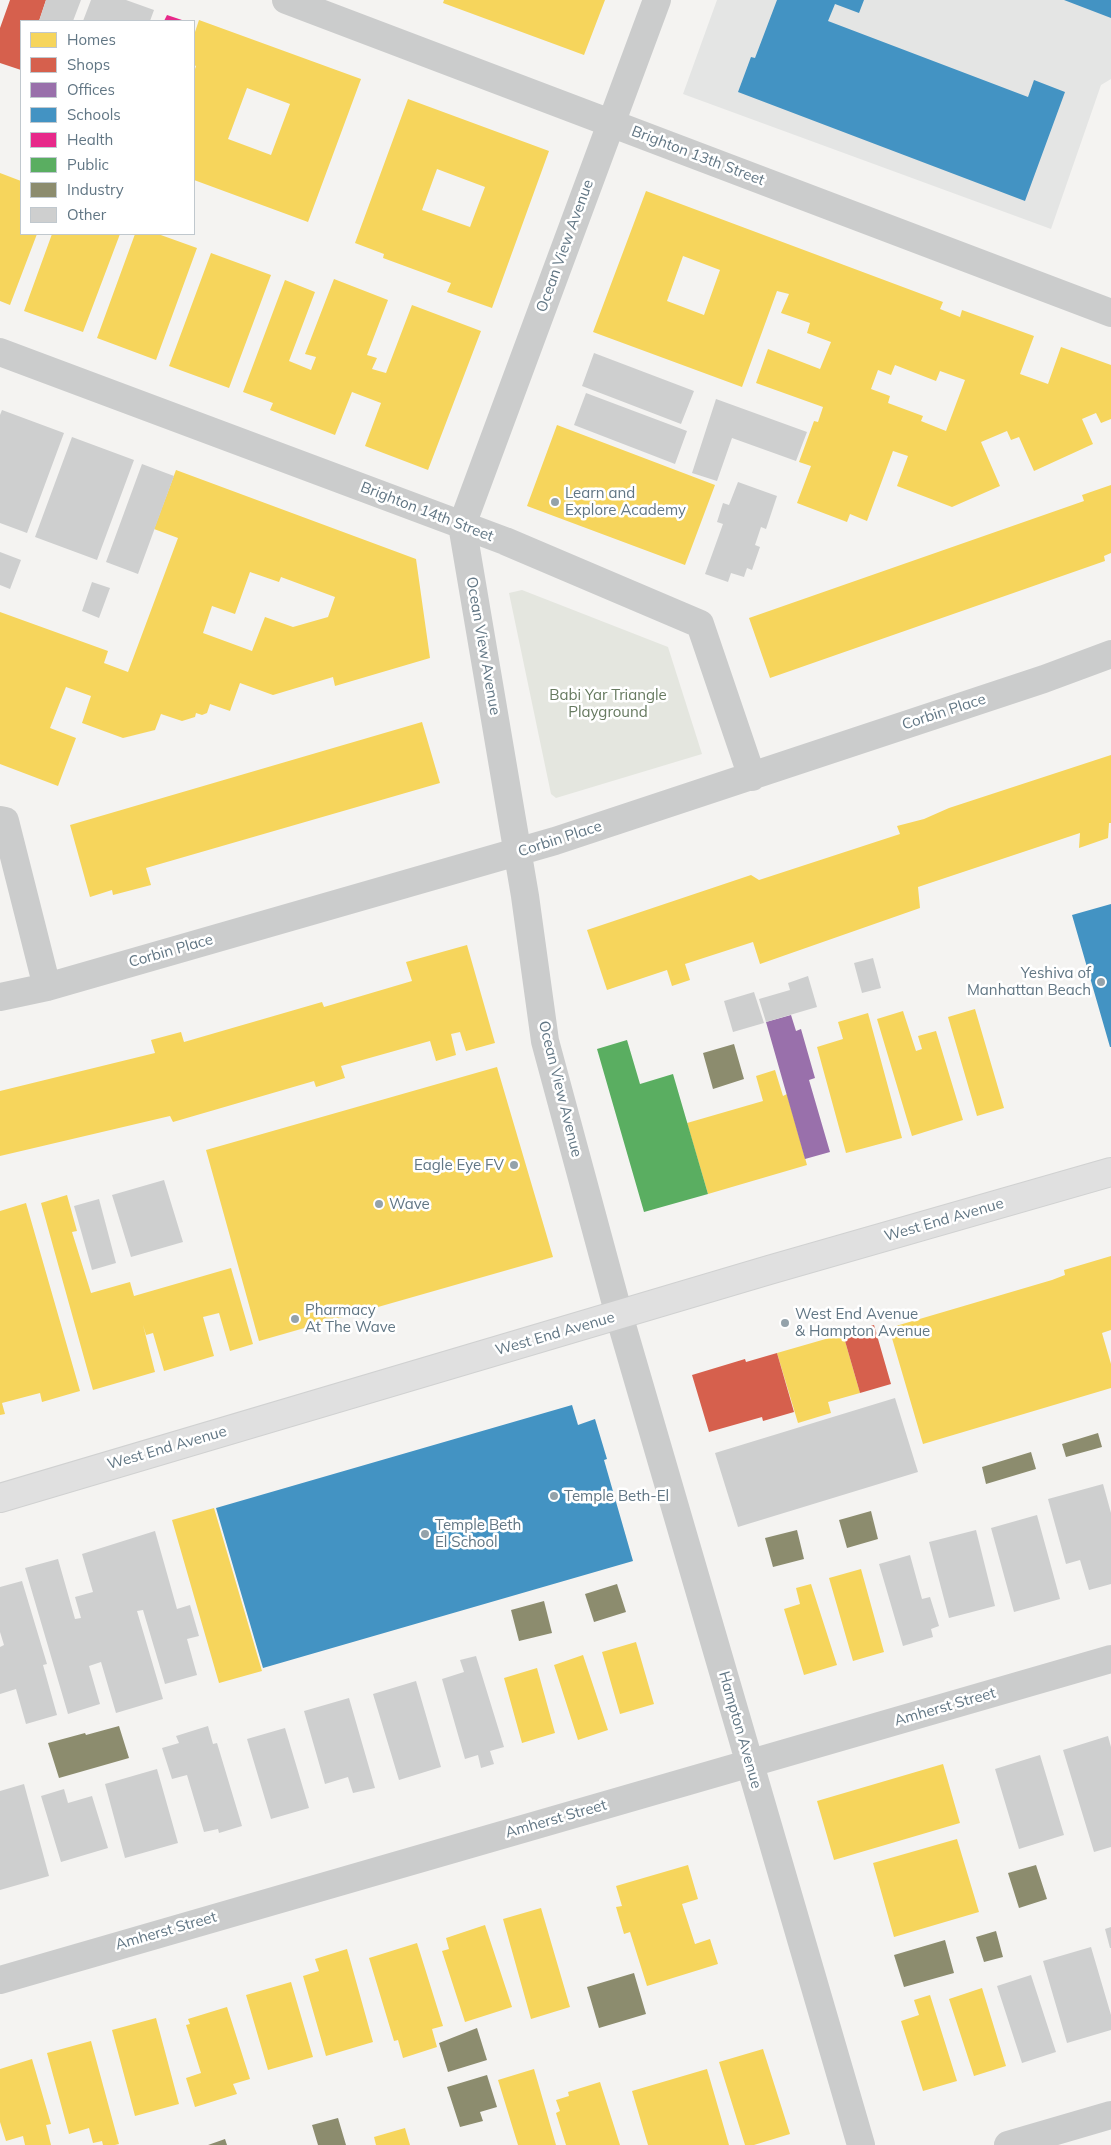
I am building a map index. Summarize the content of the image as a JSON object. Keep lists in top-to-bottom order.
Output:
{
  "streets": {
    "main road": ["West End Avenue"],
    "street": [
      "Brighton 13th Street",
      "Ocean View Avenue",
      "Brighton 14th Street",
      "Corbin Place",
      "Amherst Street",
      "Hampton Avenue"
    ]
  },
  "crossings": [
    ["Brighton 13th Street", "Ocean View Avenue"],
    ["Ocean View Avenue", "Brighton 14th Street"],
    ["Ocean View Avenue", "Corbin Place"],
    ["Ocean View Avenue", "West End Avenue"],
    ["Ocean View Avenue", "Hampton Avenue"],
    ["Brighton 14th Street", "Corbin Place"],
    ["West End Avenue", "Hampton Avenue"],
    ["Amherst Street", "Hampton Avenue"]
  ],
  "parks": ["Babi Yar Triangle Playground"],
  "places": [
    "Learn and Explore Academy",
    "Yeshiva of Manhattan Beach",
    "Eagle Eye FV",
    "Wave",
    "Pharmacy At The Wave",
    "West End Avenue & Hampton Avenue",
    "Temple Beth-El",
    "Temple Beth El School"
  ],
  "legend": [
    "Homes",
    "Shops",
    "Offices",
    "Schools",
    "Health",
    "Public",
    "Industry",
    "Other"
  ]
}
